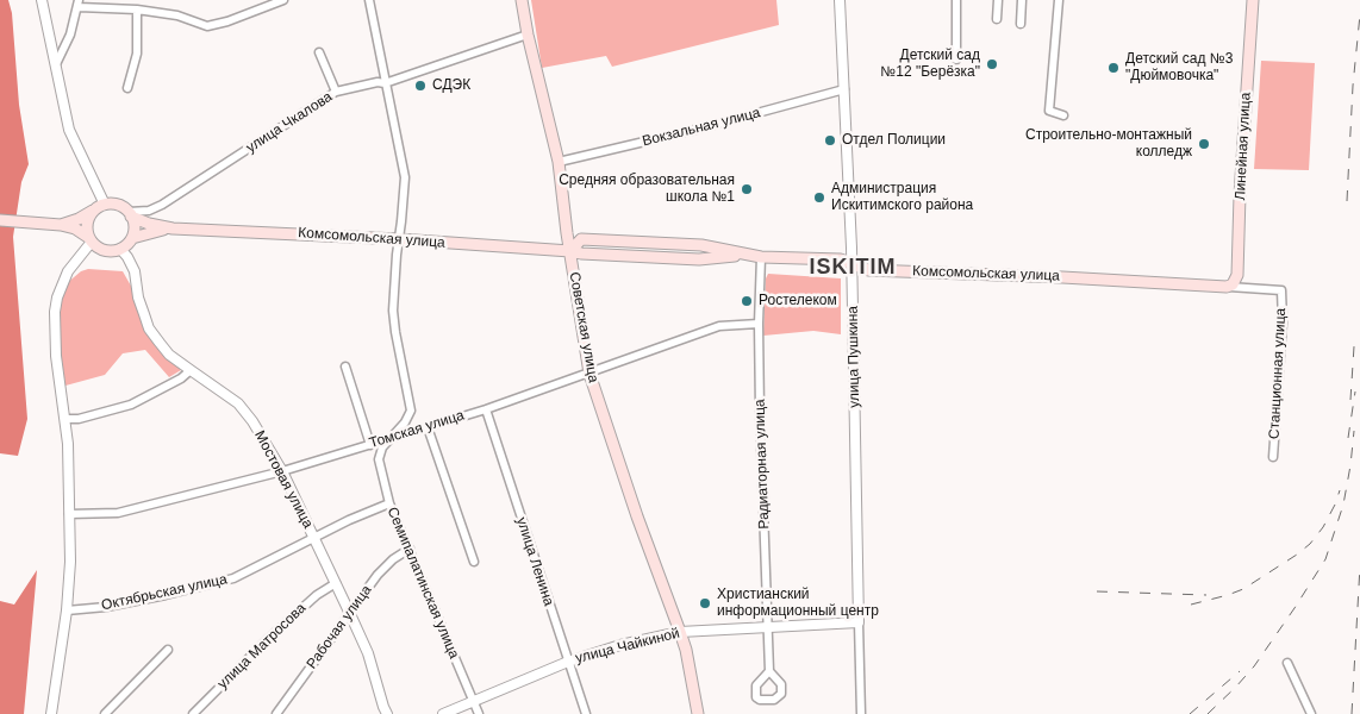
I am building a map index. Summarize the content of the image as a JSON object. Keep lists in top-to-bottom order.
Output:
{
  "streets": {
    "main road": ["Линейная улица", "Комсомольская улица", "Советская улица"],
    "street": [
      "улица Чкалова",
      "Вокзальная улица",
      "улица Пушкина",
      "Станционная улица",
      "Томская улица",
      "Радиаторная улица",
      "Мостовая улица",
      "улица Ленина",
      "Семипалатинская улица",
      "Октябрьская улица",
      "Рабочая улица",
      "улица Матросова",
      "улица Чайкиной"
    ]
  },
  "crossings": [
    ["улица Чкалова", "Комсомольская улица"],
    ["улица Чкалова", "Советская улица"],
    ["улица Чкалова", "Мостовая улица"],
    ["улица Чкалова", "Семипалатинская улица"],
    ["Вокзальная улица", "Советская улица"],
    ["Вокзальная улица", "улица Пушкина"],
    ["Линейная улица", "Комсомольская улица"],
    ["Линейная улица", "Станционная улица"],
    ["Комсомольская улица", "Советская улица"],
    ["Комсомольская улица", "улица Пушкина"],
    ["Комсомольская улица", "Станционная улица"],
    ["Комсомольская улица", "Радиаторная улица"],
    ["Комсомольская улица", "Мостовая улица"],
    ["Комсомольская улица", "Семипалатинская улица"],
    ["Советская улица", "Томская улица"],
    ["Советская улица", "улица Чайкиной"],
    ["улица Пушкина", "улица Чайкиной"],
    ["Томская улица", "Радиаторная улица"],
    ["Томская улица", "Мостовая улица"],
    ["Томская улица", "улица Ленина"],
    ["Томская улица", "Семипалатинская улица"],
    ["Радиаторная улица", "улица Чайкиной"],
    ["Мостовая улица", "Октябрьская улица"],
    ["Мостовая улица", "Рабочая улица"],
    ["Мостовая улица", "улица Матросова"],
    ["улица Ленина", "улица Чайкиной"],
    ["Семипалатинская улица", "Октябрьская улица"],
    ["Семипалатинская улица", "Рабочая улица"],
    ["Семипалатинская улица", "улица Чайкиной"]
  ],
  "districts": ["ISKITIM"],
  "places": [
    "Детский сад №12 \"Берёзка\"",
    "Детский сад №3 \"Дюймовочка\"",
    "СДЭК",
    "Отдел Полиции",
    "Строительно-монтажный колледж",
    "Средняя образовательная школа №1",
    "Администрация Искитимского района",
    "Ростелеком",
    "Христианский информационный центр"
  ]
}
